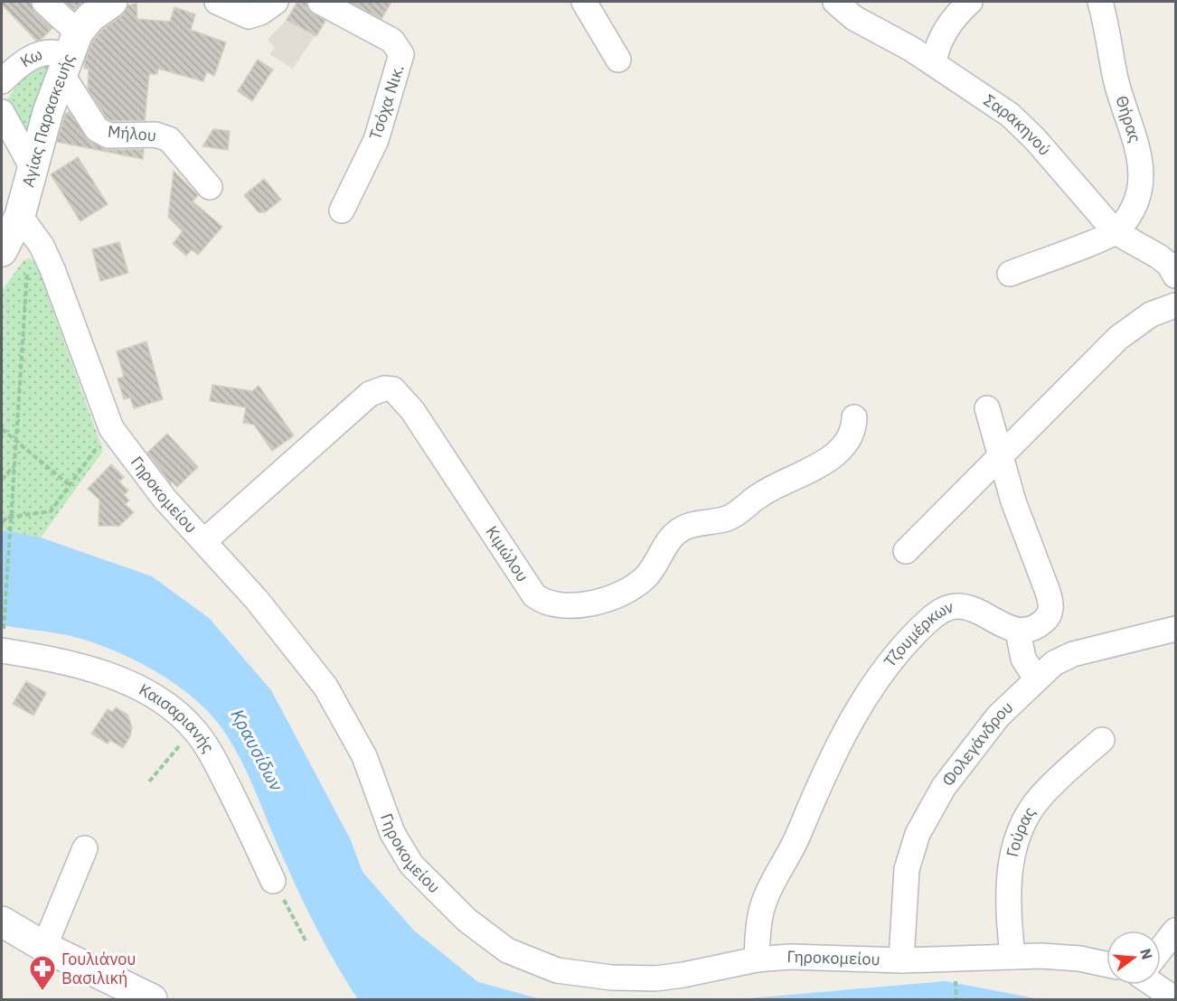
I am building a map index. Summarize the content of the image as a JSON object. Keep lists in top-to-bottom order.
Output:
{
  "streets": {
    "street": [
      "Κω",
      "Τσόχα Νικ.",
      "Θήρας",
      "Αγίας Παρασκευής",
      "Σαρακηνού",
      "Μήλου",
      "Γηροκομείου",
      "Κιμώλου",
      "Τζουμέρκων",
      "Καισαριανής",
      "Φολεγάνδρου",
      "Γούρας"
    ]
  },
  "crossings": [
    ["Κω", "Αγίας Παρασκευής"],
    ["Κω", "Μήλου"],
    ["Θήρας", "Σαρακηνού"],
    ["Αγίας Παρασκευής", "Μήλου"],
    ["Αγίας Παρασκευής", "Γηροκομείου"],
    ["Γηροκομείου", "Κιμώλου"],
    ["Γηροκομείου", "Τζουμέρκων"],
    ["Γηροκομείου", "Φολεγάνδρου"],
    ["Γηροκομείου", "Γούρας"]
  ],
  "water": ["Κραυσίδων"],
  "places": {
    "pharmacy": ["Γουλιάνου Βασιλική"]
  },
  "north": "right"
}
